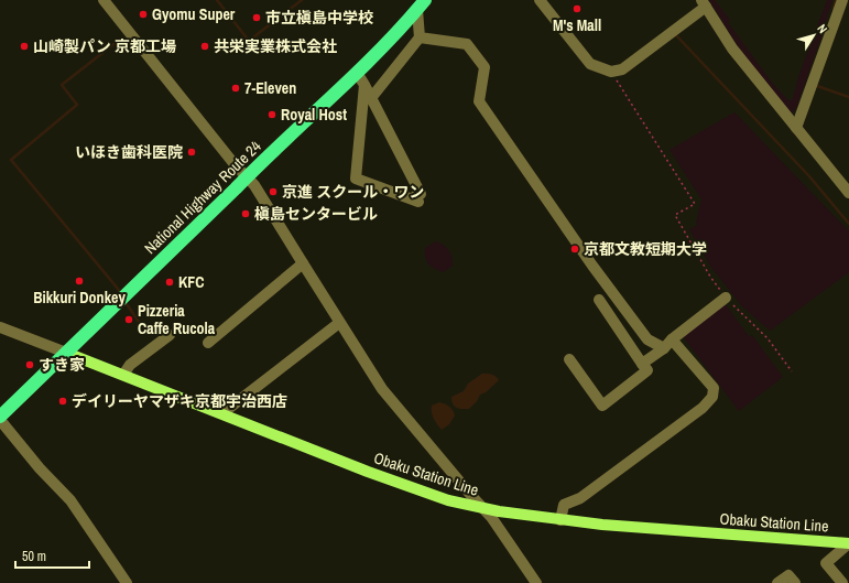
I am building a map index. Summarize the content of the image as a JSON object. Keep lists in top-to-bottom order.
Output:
{
  "streets": {
    "highway": ["National Highway Route 24"],
    "main road": ["Obaku Station Line"]
  },
  "crossings": [
    ["National Highway Route 24", "Obaku Station Line"]
  ],
  "places": [
    "M's Mall",
    "Gyomu Super",
    "市立槇島中学校",
    "山崎製パン 京都工場",
    "共栄実業株式会社",
    "7-Eleven",
    "Royal Host",
    "いほき歯科医院",
    "京進 スクール・ワン",
    "槇島センタービル",
    "京都文教短期大学",
    "Bikkuri Donkey",
    "KFC",
    "Pizzeria Caffe Rucola",
    "すき家",
    "デイリーヤマザキ京都宇治西店"
  ],
  "scale_bar": "50 m",
  "north": "top right"
}
